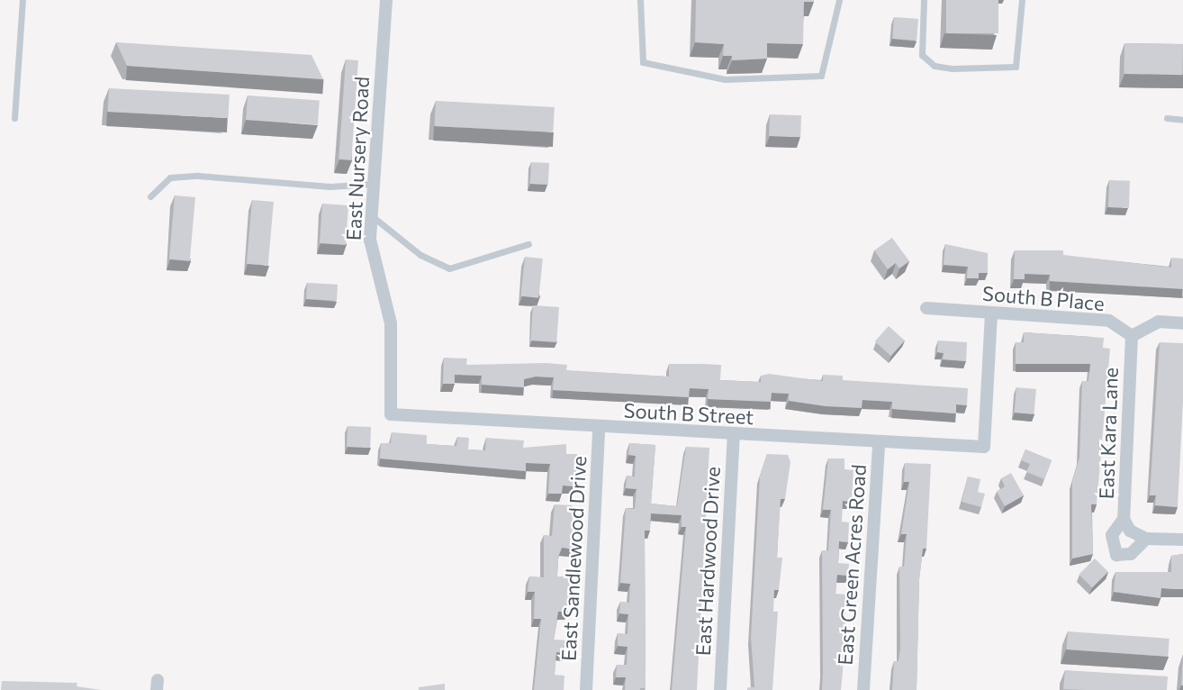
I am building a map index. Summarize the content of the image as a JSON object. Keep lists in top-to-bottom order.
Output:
{
  "streets": {
    "street": [
      "East Nursery Road",
      "South B Place",
      "South B Street",
      "East Kara Lane",
      "East Sandlewood Drive",
      "East Hardwood Drive",
      "East Green Acres Road"
    ]
  },
  "crossings": [
    ["East Nursery Road", "South B Street"],
    ["South B Place", "South B Street"],
    ["South B Place", "East Kara Lane"],
    ["South B Street", "East Sandlewood Drive"],
    ["South B Street", "East Hardwood Drive"],
    ["South B Street", "East Green Acres Road"]
  ]
}
